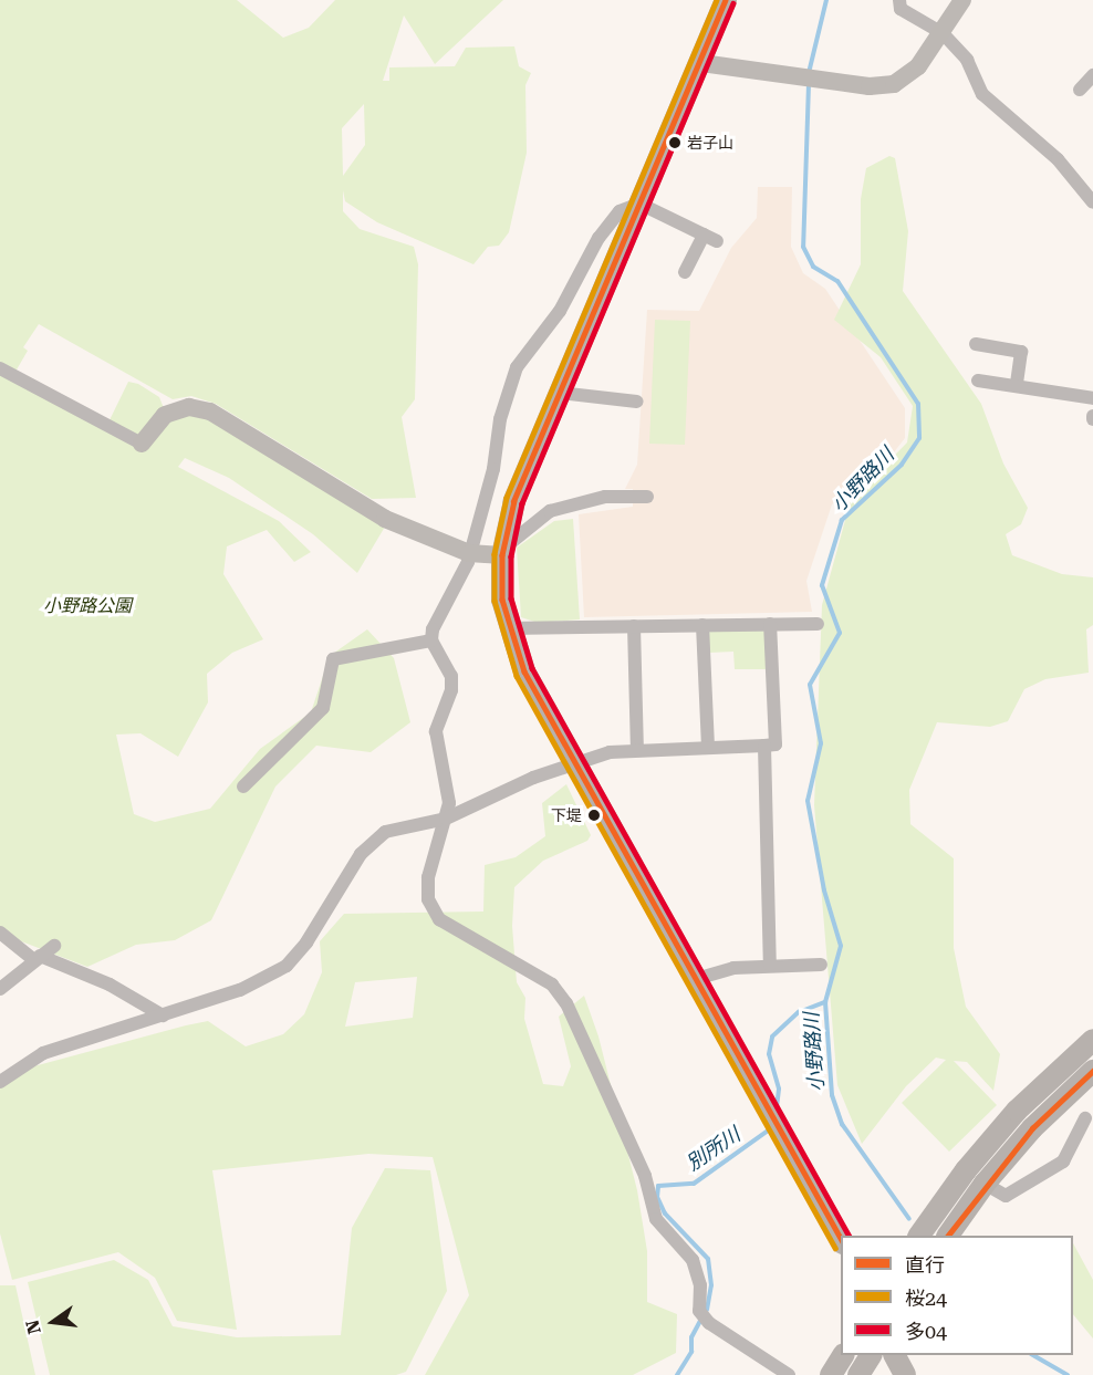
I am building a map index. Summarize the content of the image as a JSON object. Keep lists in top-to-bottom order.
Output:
{
  "water": ["小野路川", "別所川"],
  "parks": ["小野路公園"],
  "places": ["岩子山", "下堤"],
  "lines": ["transit line 直行", "transit line 桜24", "transit line 多04"],
  "legend": ["直行", "桜24", "多04"],
  "north": "left"
}
